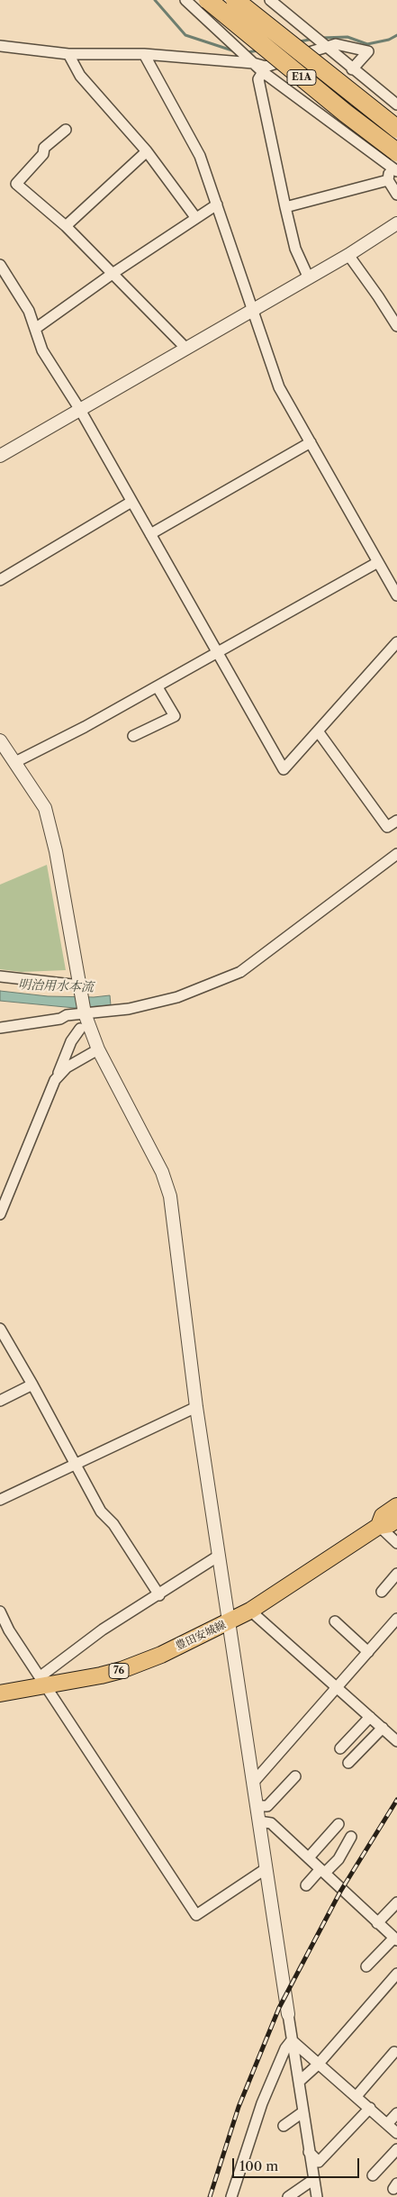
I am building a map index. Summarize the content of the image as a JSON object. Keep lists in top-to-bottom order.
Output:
{
  "streets": {
    "highway": ["E1A"],
    "main road": ["豊田安城線", "76"]
  },
  "water": ["明治用水本流"],
  "scale_bar": "100 m"
}
